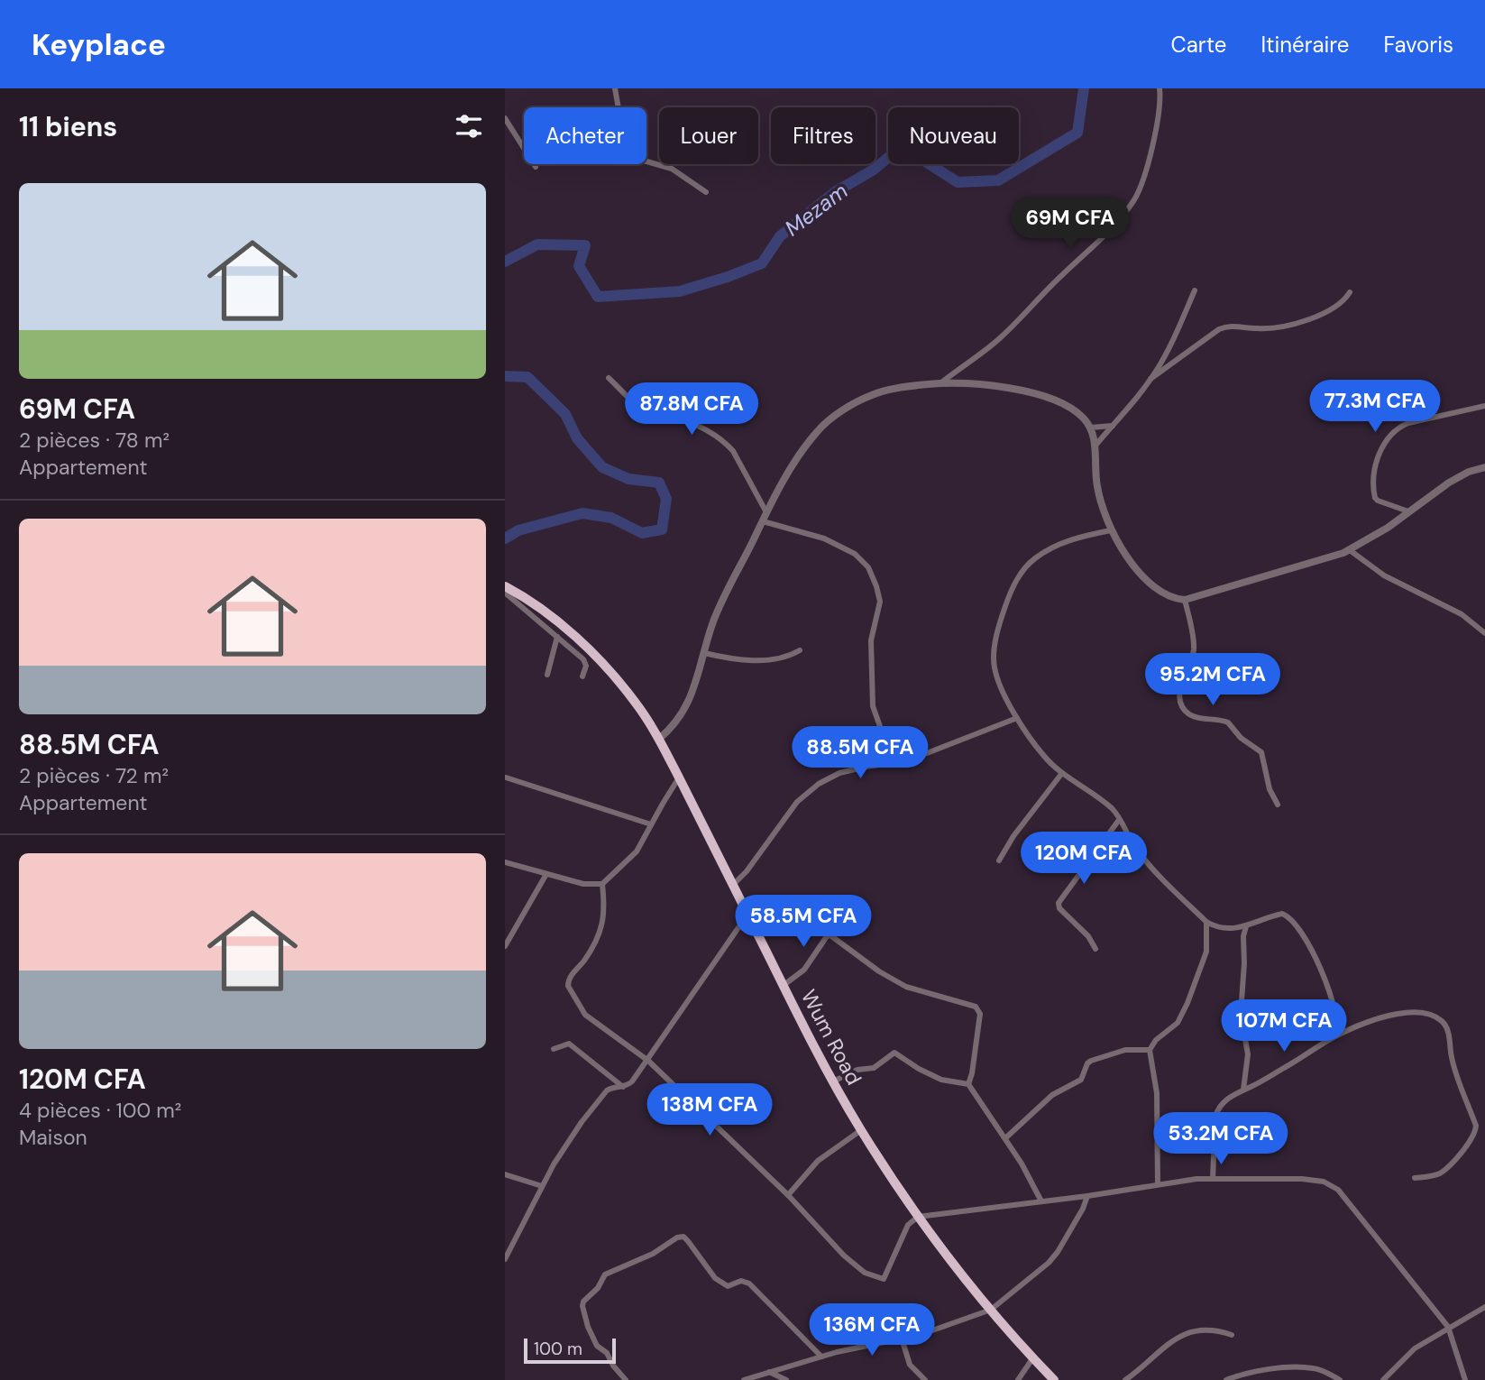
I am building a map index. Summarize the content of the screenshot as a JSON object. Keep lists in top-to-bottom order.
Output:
{
  "streets": {
    "highway": ["Wum Road"]
  },
  "water": ["Mezam"],
  "scale_bar": "100 m",
  "page": {
    "header": "Keyplace",
    "nav": ["Carte", "Itinéraire", "Favoris"],
    "heading": "11 biens",
    "chip": [
      "Acheter",
      "Louer",
      "Filtres",
      "Nouveau"
    ],
    "list": [
      {
        "name": "69M CFA",
        "note": "2 pièces · 78 m² · Appartement"
      },
      {
        "name": "88.5M CFA",
        "note": "2 pièces · 72 m² · Appartement"
      },
      {
        "name": "120M CFA",
        "note": "4 pièces · 100 m² · Maison"
      }
    ],
    "price": [
      "69M CFA",
      "77.3M CFA",
      "87.8M CFA",
      "95.2M CFA",
      "88.5M CFA",
      "120M CFA",
      "58.5M CFA",
      "107M CFA",
      "138M CFA",
      "53.2M CFA",
      "136M CFA"
    ],
    "scale": "100 m"
  }
}
